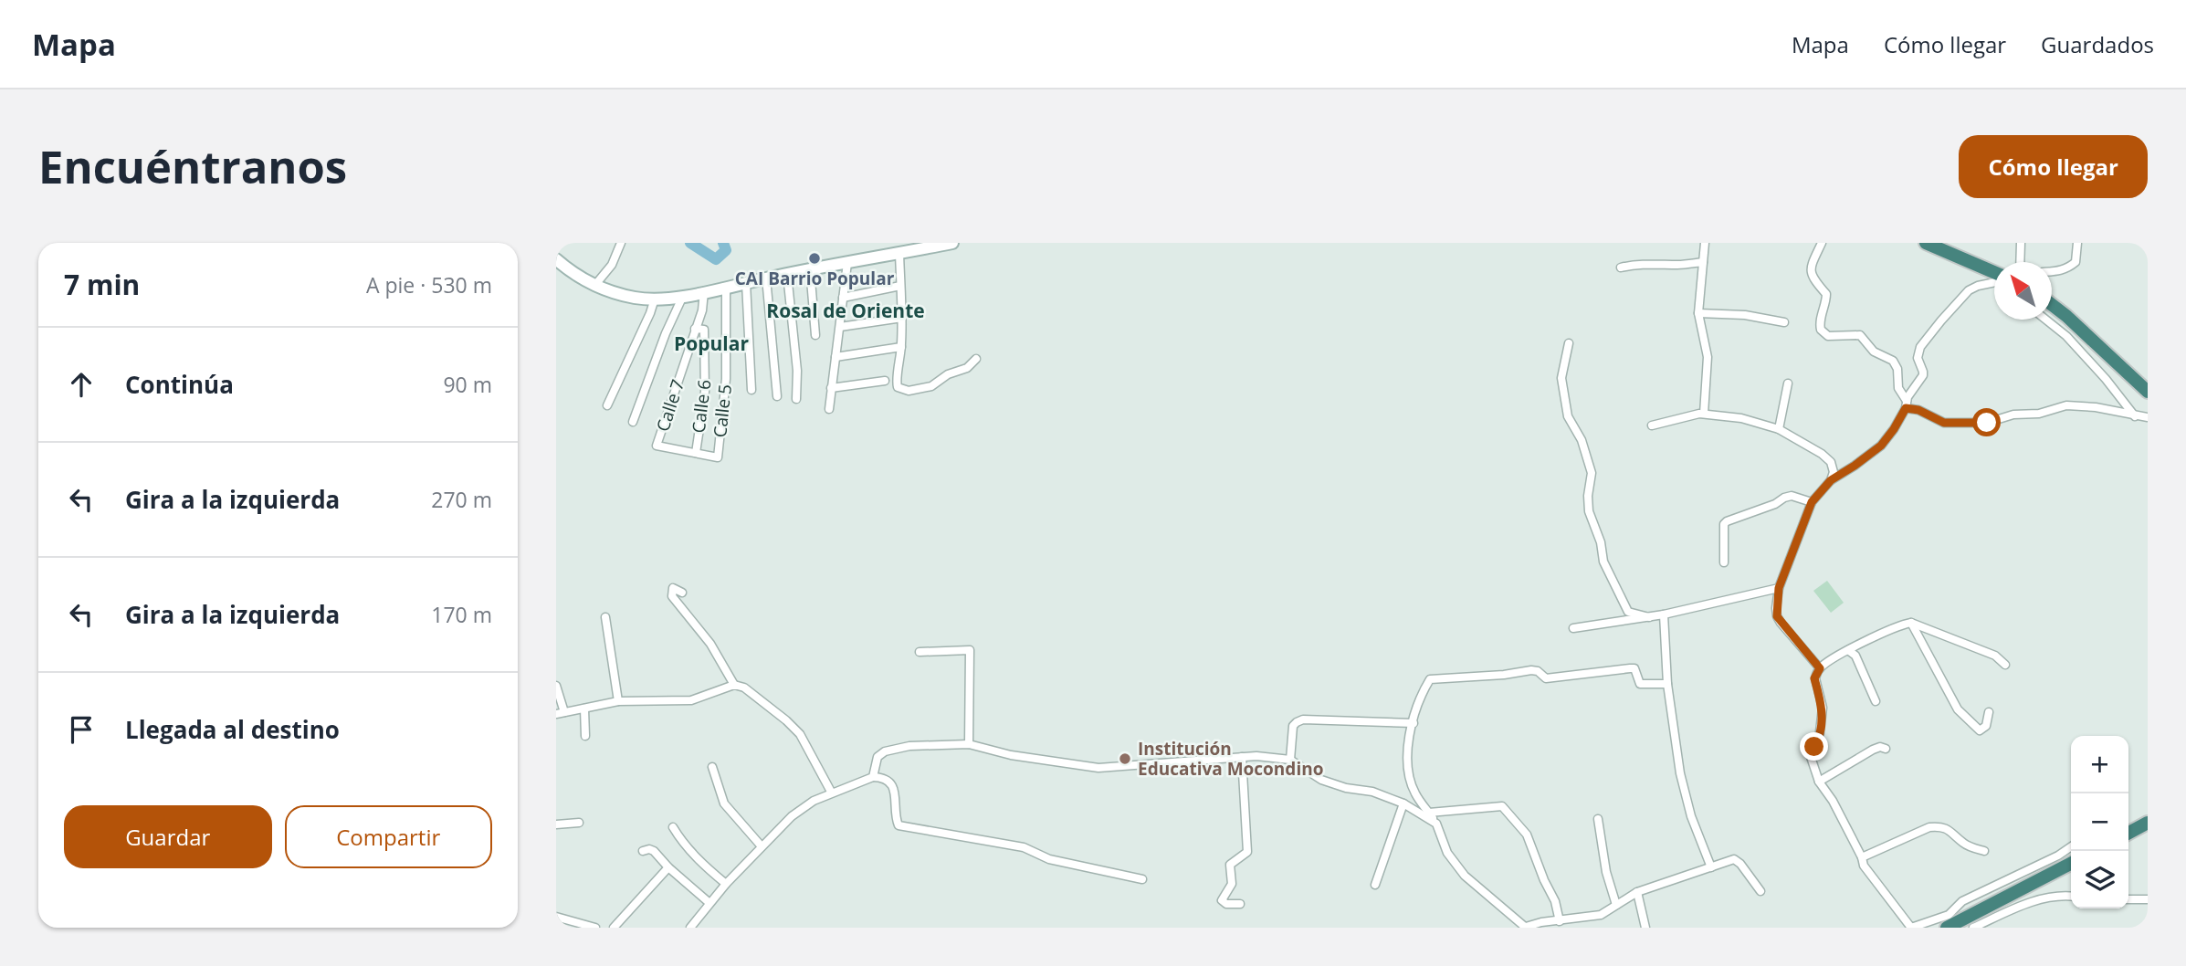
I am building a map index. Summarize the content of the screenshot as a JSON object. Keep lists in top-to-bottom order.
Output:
{
  "streets": {
    "street": ["Calle 7", "Calle 6", "Calle 5"]
  },
  "crossings": [
    ["Calle 7", "Calle 6"],
    ["Calle 7", "Calle 5"],
    ["Calle 6", "Calle 5"]
  ],
  "districts": ["Rosal de Oriente", "Popular"],
  "places": ["CAI Barrio Popular", "Institución Educativa Mocondino"],
  "north": "top left",
  "page": {
    "header": "Mapa",
    "nav": ["Mapa", "Cómo llegar", "Guardados"],
    "buttons": [
      "Cómo llegar",
      ["Guardar", "Compartir"]
    ],
    "title": "Encuéntranos",
    "heading": ["7 min", "A pie · 530 m"],
    "list": [
      ["Continúa", "90 m"],
      ["Gira a la izquierda", "270 m"],
      ["Gira a la izquierda", "170 m"],
      "Llegada al destino"
    ],
    "map_buttons": ["+", "−"]
  }
}
